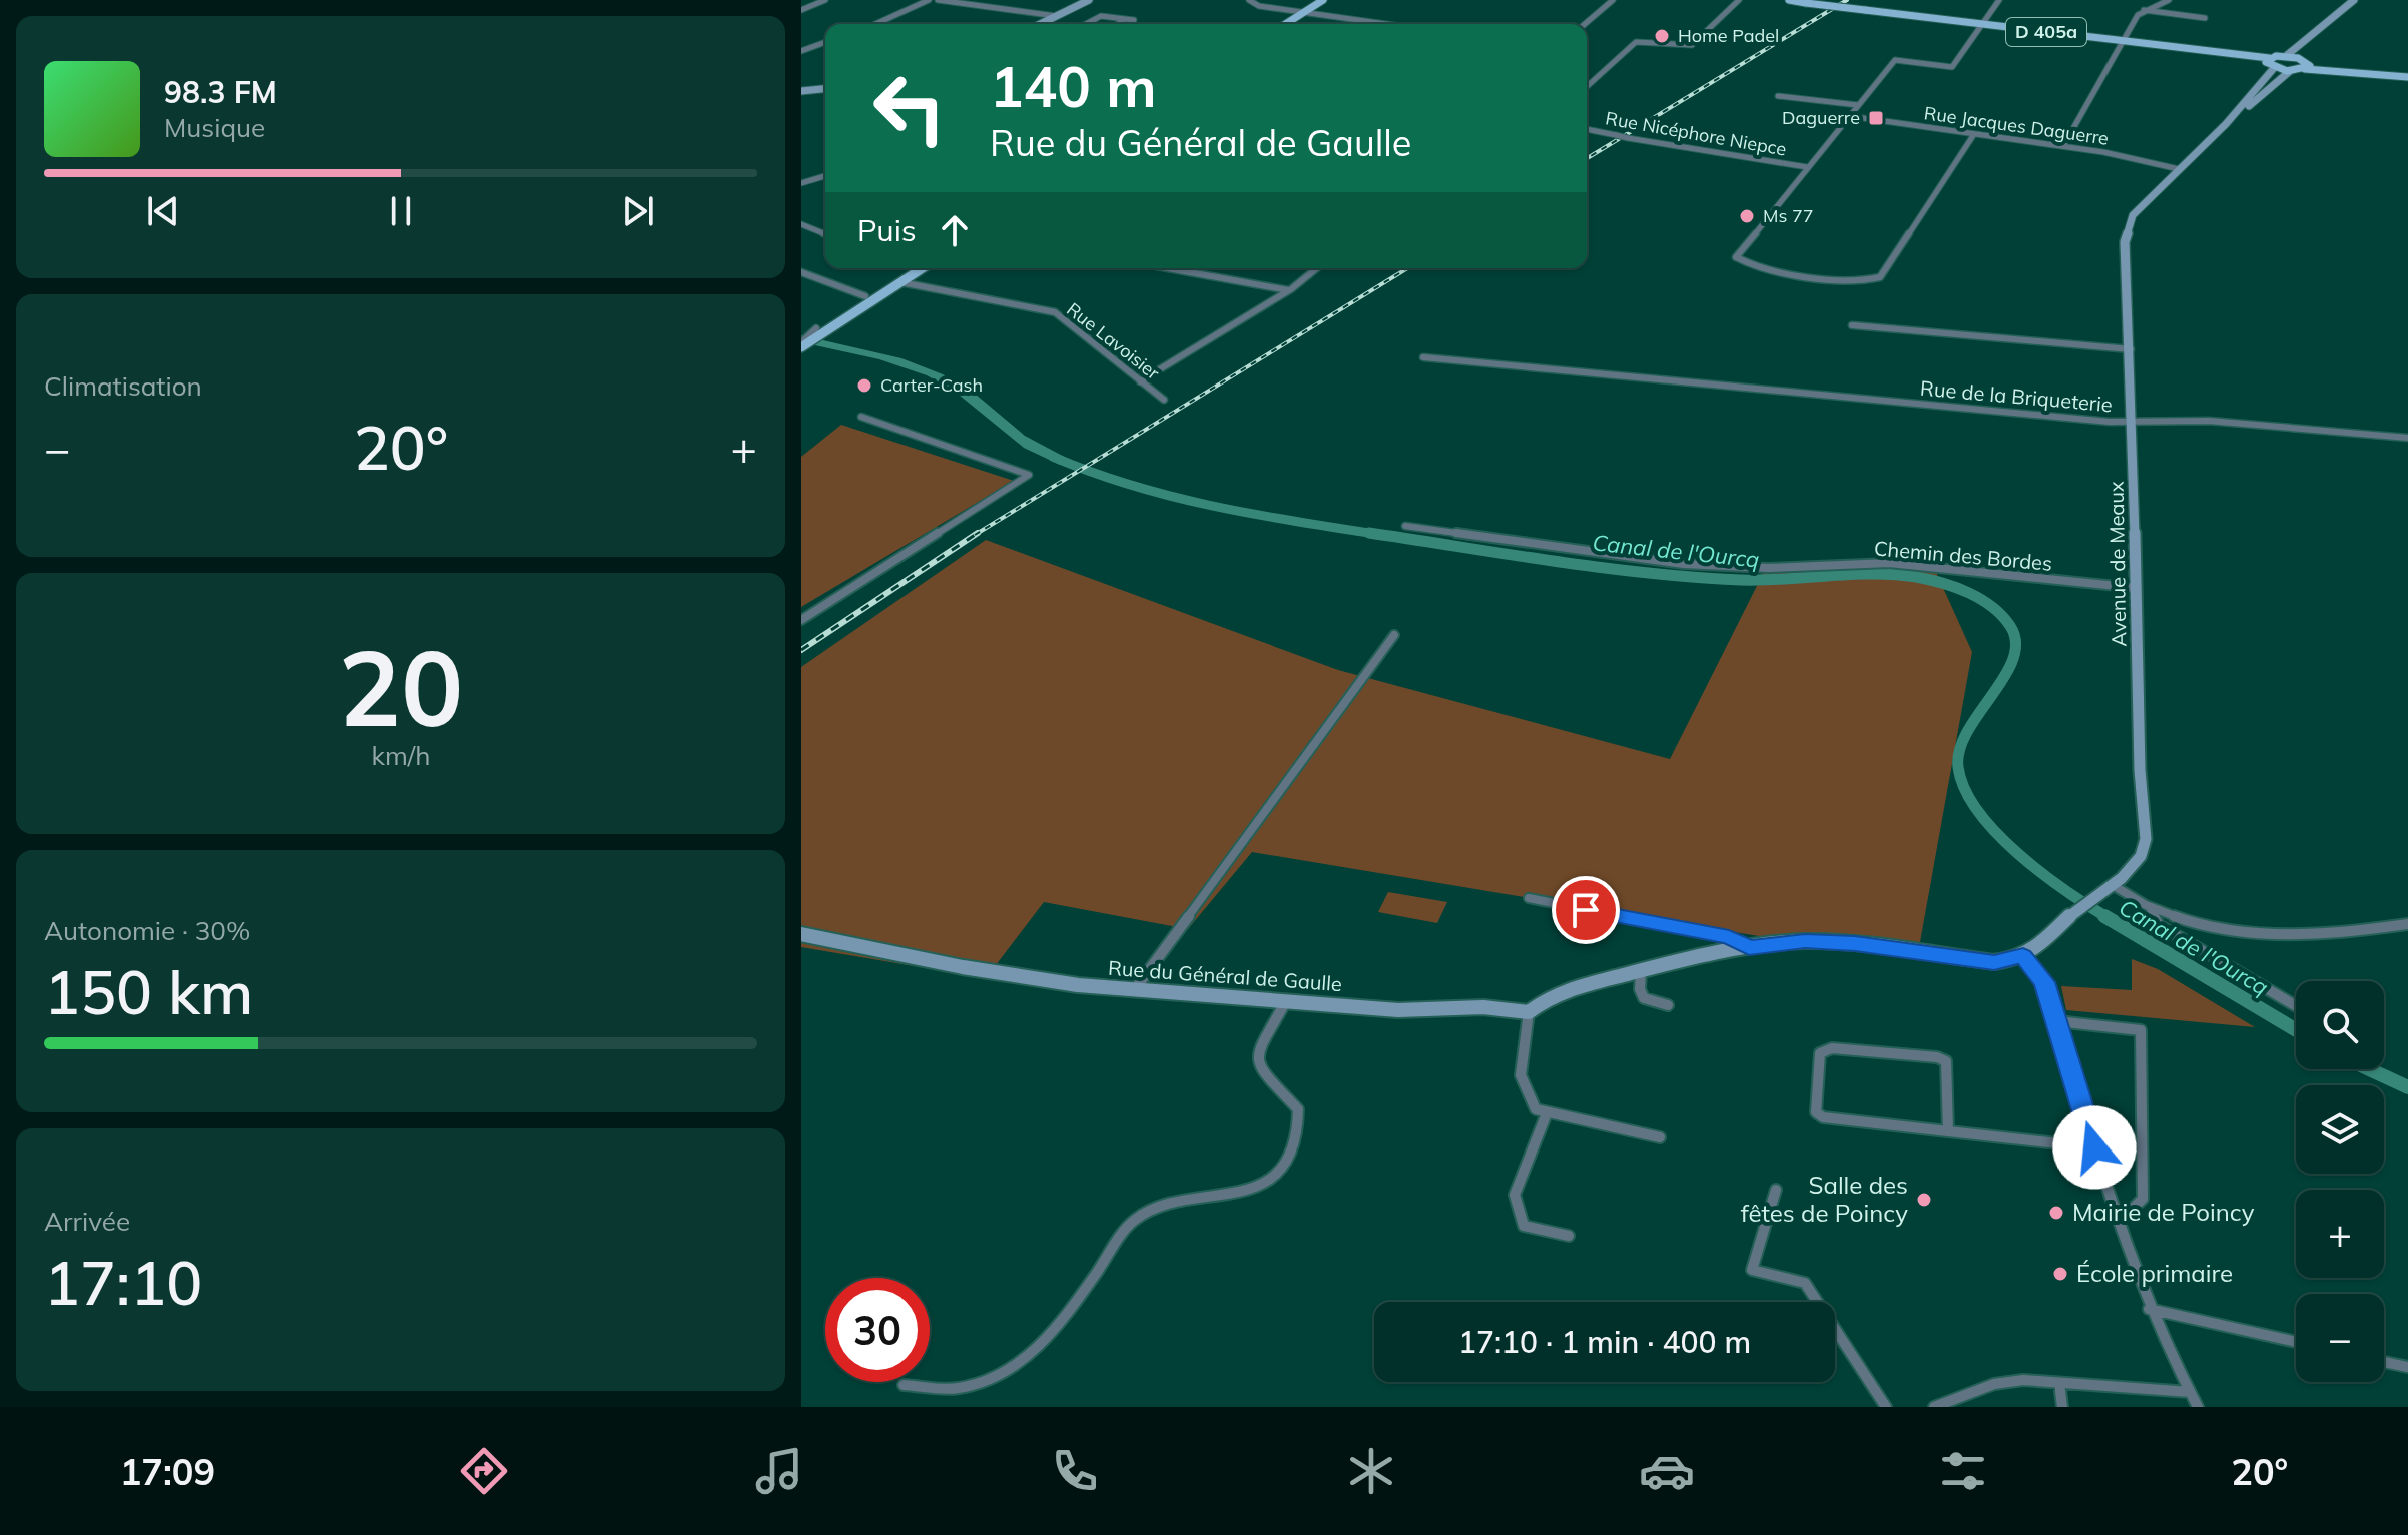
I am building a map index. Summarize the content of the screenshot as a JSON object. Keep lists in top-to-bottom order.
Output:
{
  "streets": {
    "main road": ["D 405a"],
    "street": [
      "Rue Jacques Daguerre",
      "Rue Nicéphore Niepce",
      "Rue Lavoisier",
      "Rue de la Briqueterie",
      "Chemin des Bordes",
      "Avenue de Meaux",
      "Rue du Général de Gaulle"
    ]
  },
  "crossings": [
    ["Rue Jacques Daguerre", "Avenue de Meaux"],
    ["Rue de la Briqueterie", "Avenue de Meaux"],
    ["Chemin des Bordes", "Avenue de Meaux"]
  ],
  "water": ["Canal de l'Ourcq"],
  "places": {
    "other": [
      "Home Padel",
      "Ms 77",
      "Carter-Cash",
      "Salle des fêtes de Poincy",
      "Mairie de Poincy",
      "École primaire"
    ],
    "transit": ["Daguerre"]
  },
  "page": {
    "turn": ["140 m", "Rue du Général de Gaulle"],
    "song": ["98.3 FM", "Musique"],
    "then": "Puis",
    "tile": [
      "Climatisation",
      ["20", "km/h"],
      ["Autonomie · 30%", "150 km"],
      ["Arrivée", "17:10"]
    ],
    "heat": ["−", "20°", "+"],
    "map_buttons": ["+", "−"],
    "limit": "30",
    "trip": "17:10 · 1 min · 400 m",
    "tabs": ["17:09", "20°"]
  }
}
